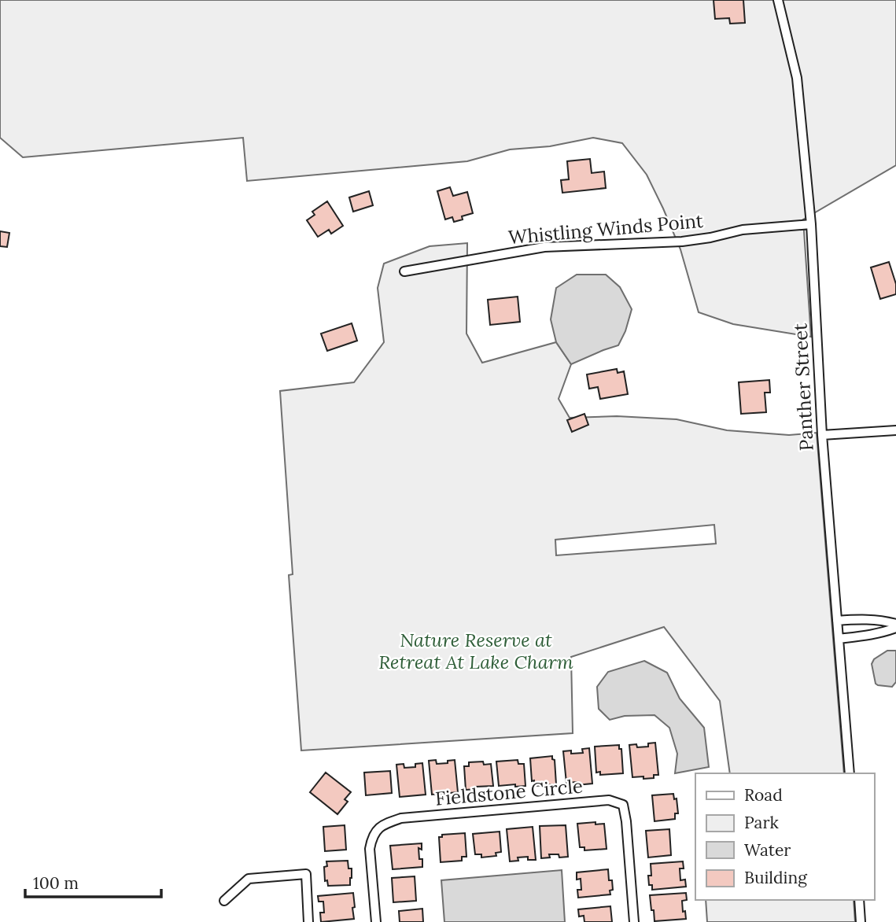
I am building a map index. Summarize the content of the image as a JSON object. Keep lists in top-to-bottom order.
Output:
{
  "streets": {
    "street": ["Whistling Winds Point", "Panther Street", "Fieldstone Circle"]
  },
  "crossings": [
    ["Whistling Winds Point", "Panther Street"]
  ],
  "parks": ["Nature Reserve at Retreat At Lake Charm"],
  "legend": [
    "Road",
    "Park",
    "Water",
    "Building"
  ],
  "scale_bar": "100 m"
}
